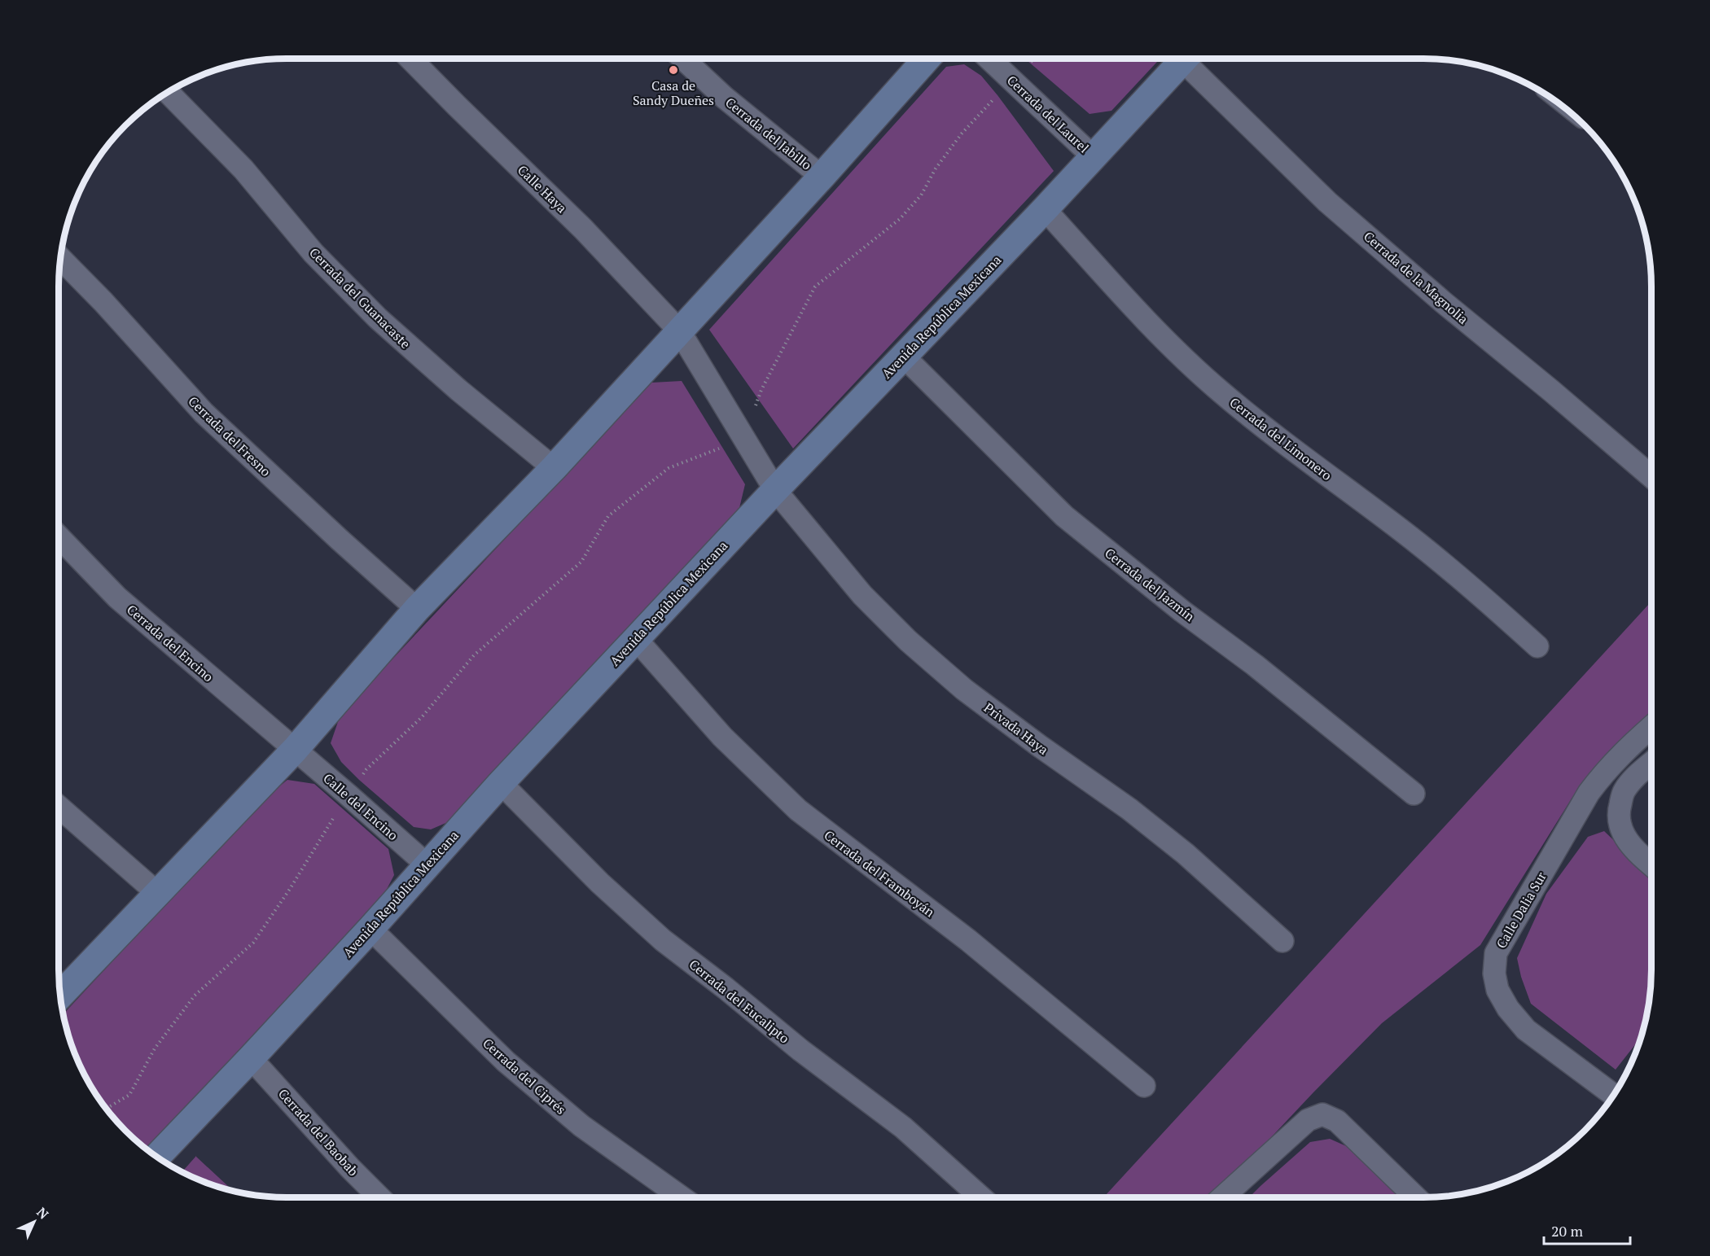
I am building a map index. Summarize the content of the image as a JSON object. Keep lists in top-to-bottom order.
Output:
{
  "streets": {
    "main road": ["Avenida República Mexicana"],
    "street": [
      "Cerrada del Laurel",
      "Cerrada del Jabillo",
      "Calle Haya",
      "Cerrada de la Magnolia",
      "Cerrada del Guanacaste",
      "Cerrada del Fresno",
      "Cerrada del Limonero",
      "Cerrada del Jazmín",
      "Cerrada del Encino",
      "Privada Haya",
      "Calle del Encino",
      "Cerrada del Framboyán",
      "Calle Dalia Sur",
      "Cerrada del Eucalipto",
      "Cerrada del Ciprés",
      "Cerrada del Baobab"
    ]
  },
  "crossings": [
    ["Cerrada del Laurel", "Avenida República Mexicana"],
    ["Calle Haya", "Privada Haya"],
    ["Avenida República Mexicana", "Cerrada del Limonero"],
    ["Avenida República Mexicana", "Cerrada del Jazmín"],
    ["Avenida República Mexicana", "Privada Haya"],
    ["Avenida República Mexicana", "Calle del Encino"],
    ["Avenida República Mexicana", "Cerrada del Framboyán"],
    ["Avenida República Mexicana", "Cerrada del Eucalipto"],
    ["Avenida República Mexicana", "Cerrada del Ciprés"],
    ["Avenida República Mexicana", "Cerrada del Baobab"],
    ["Cerrada del Encino", "Calle del Encino"]
  ],
  "places": ["Casa de Sandy Dueñes"],
  "scale_bar": "20 m",
  "north": "top right"
}
